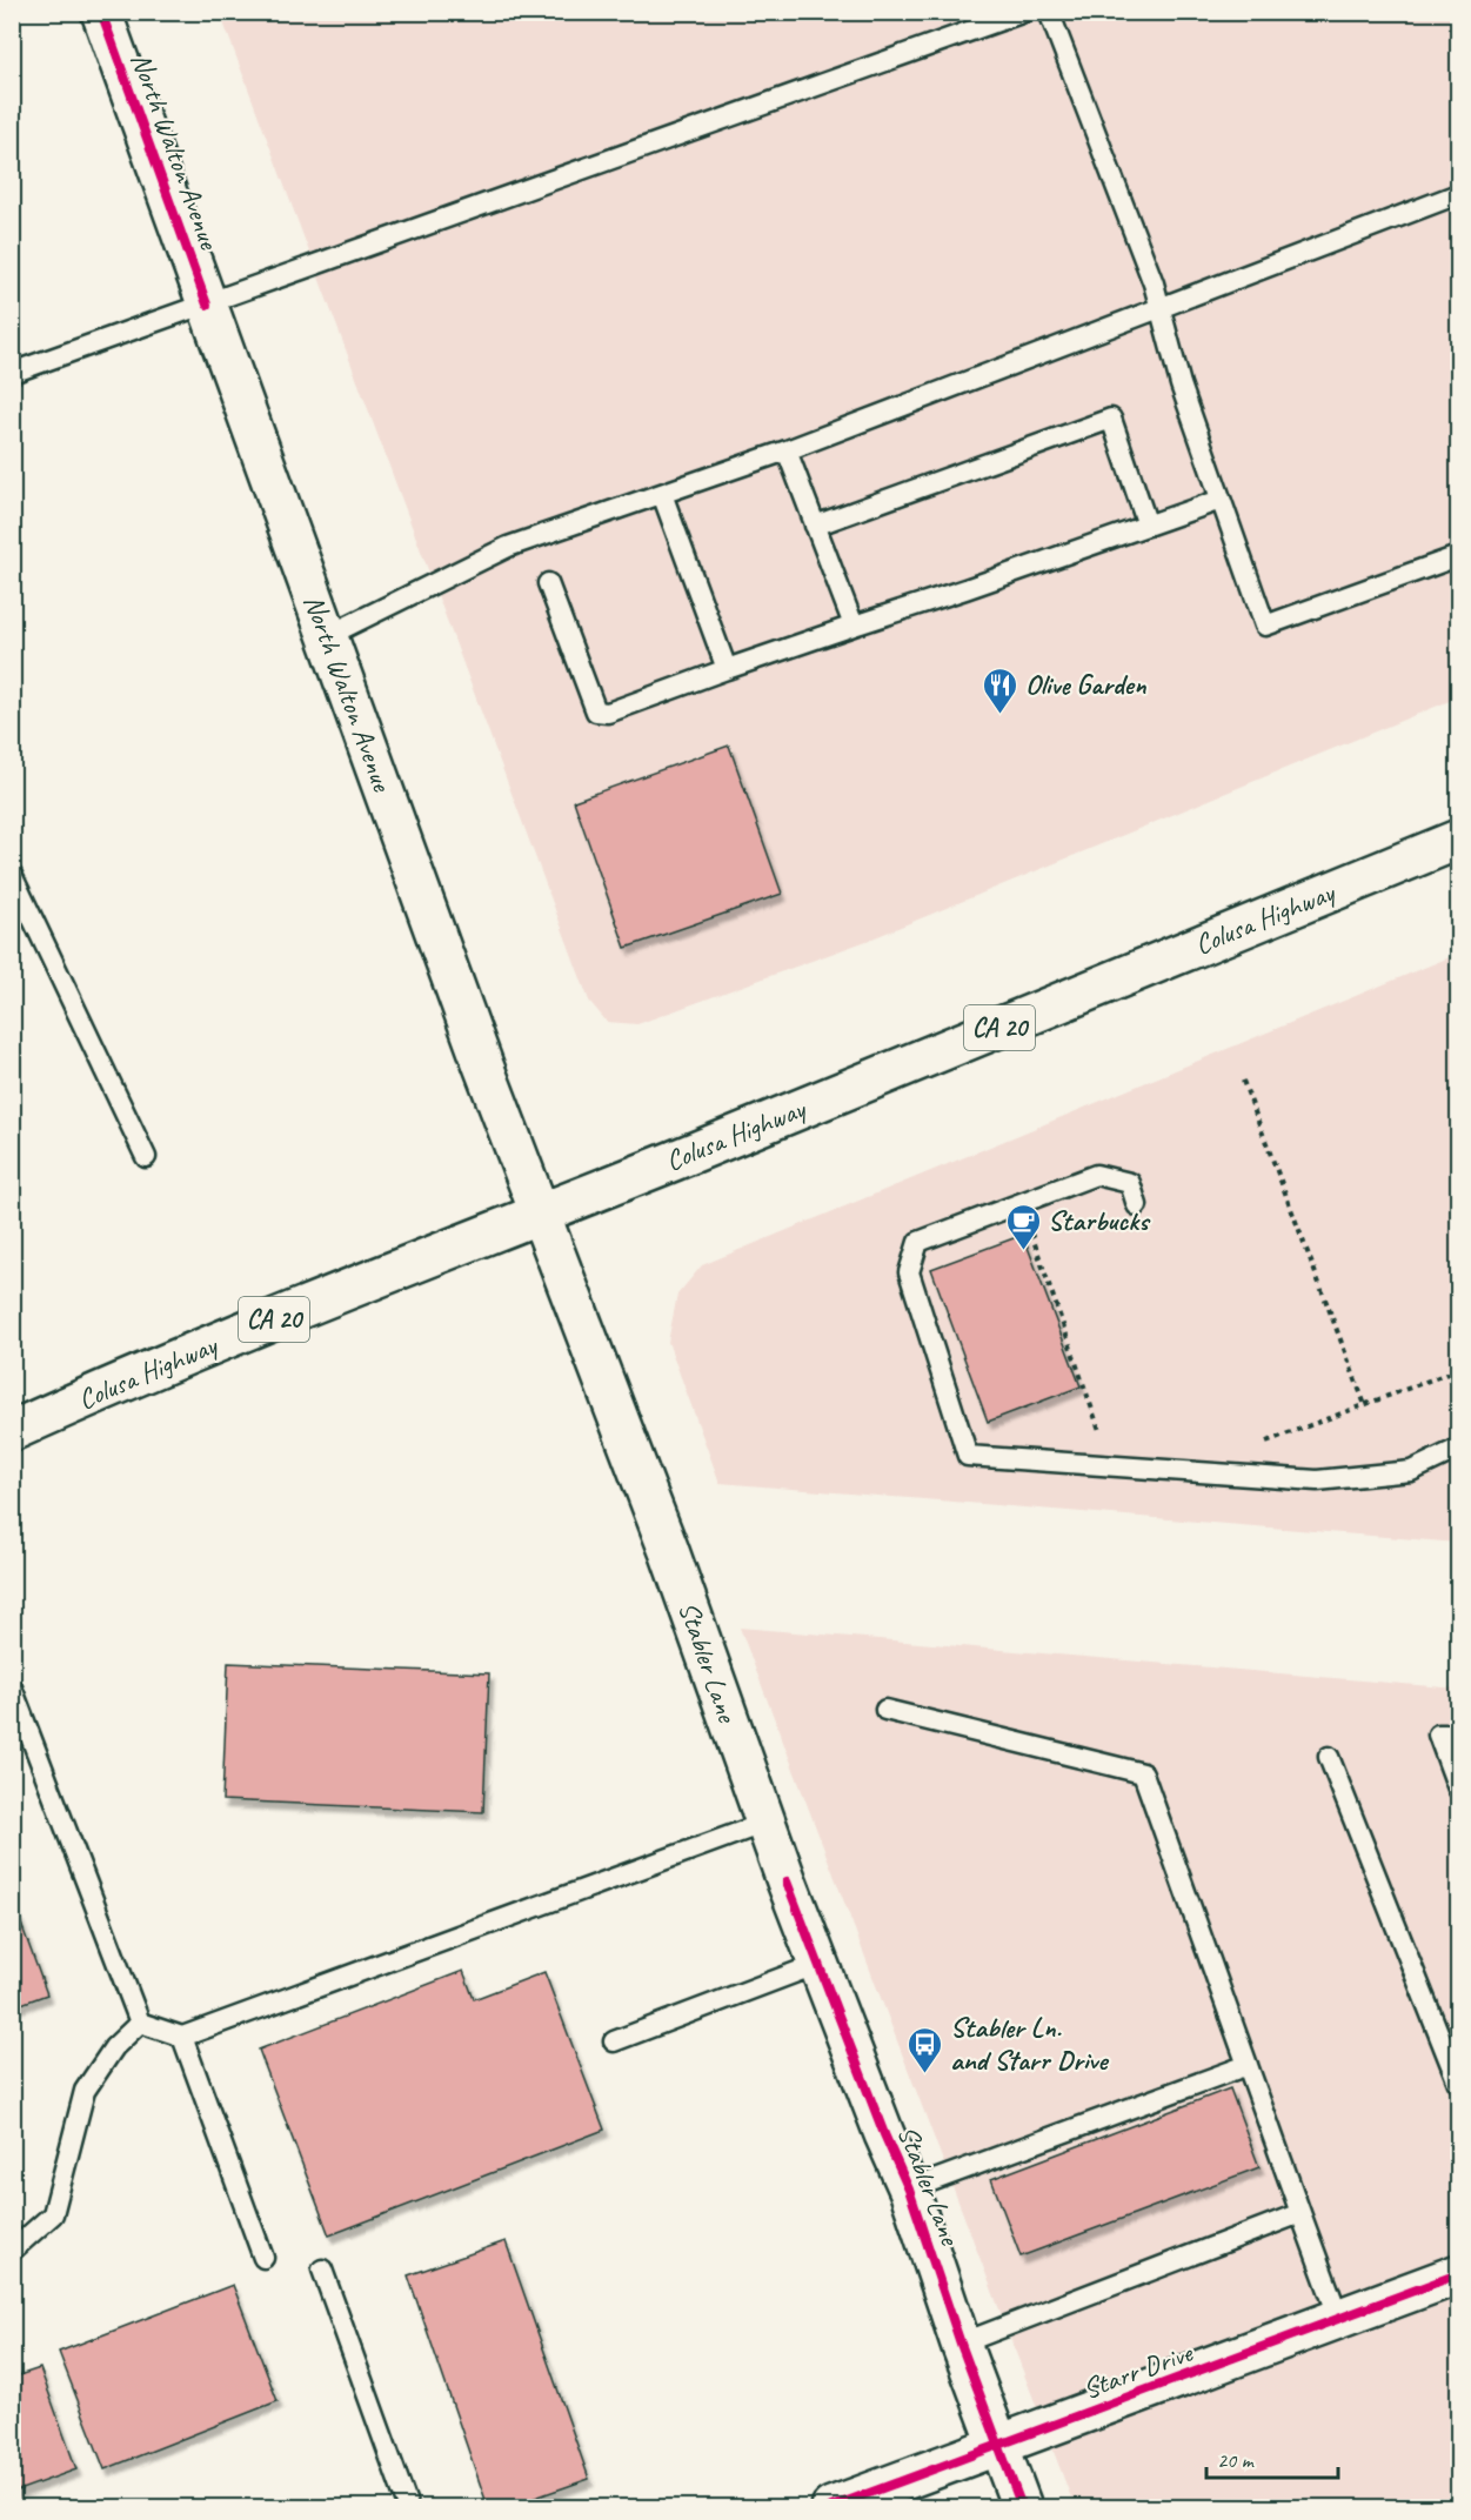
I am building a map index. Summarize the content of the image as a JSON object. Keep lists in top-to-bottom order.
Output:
{
  "streets": {
    "main road": [
      "North Walton Avenue",
      "Colusa Highway",
      "CA 20",
      "Stabler Lane",
      "Starr Drive"
    ]
  },
  "crossings": [
    ["North Walton Avenue", "Colusa Highway"],
    ["North Walton Avenue", "Stabler Lane"],
    ["Colusa Highway", "Stabler Lane"],
    ["Stabler Lane", "Starr Drive"]
  ],
  "places": {
    "restaurant": ["Olive Garden"],
    "cafe": ["Starbucks"],
    "bus stop": ["Stabler Ln. and Starr Drive"]
  },
  "scale_bar": "20 m"
}
